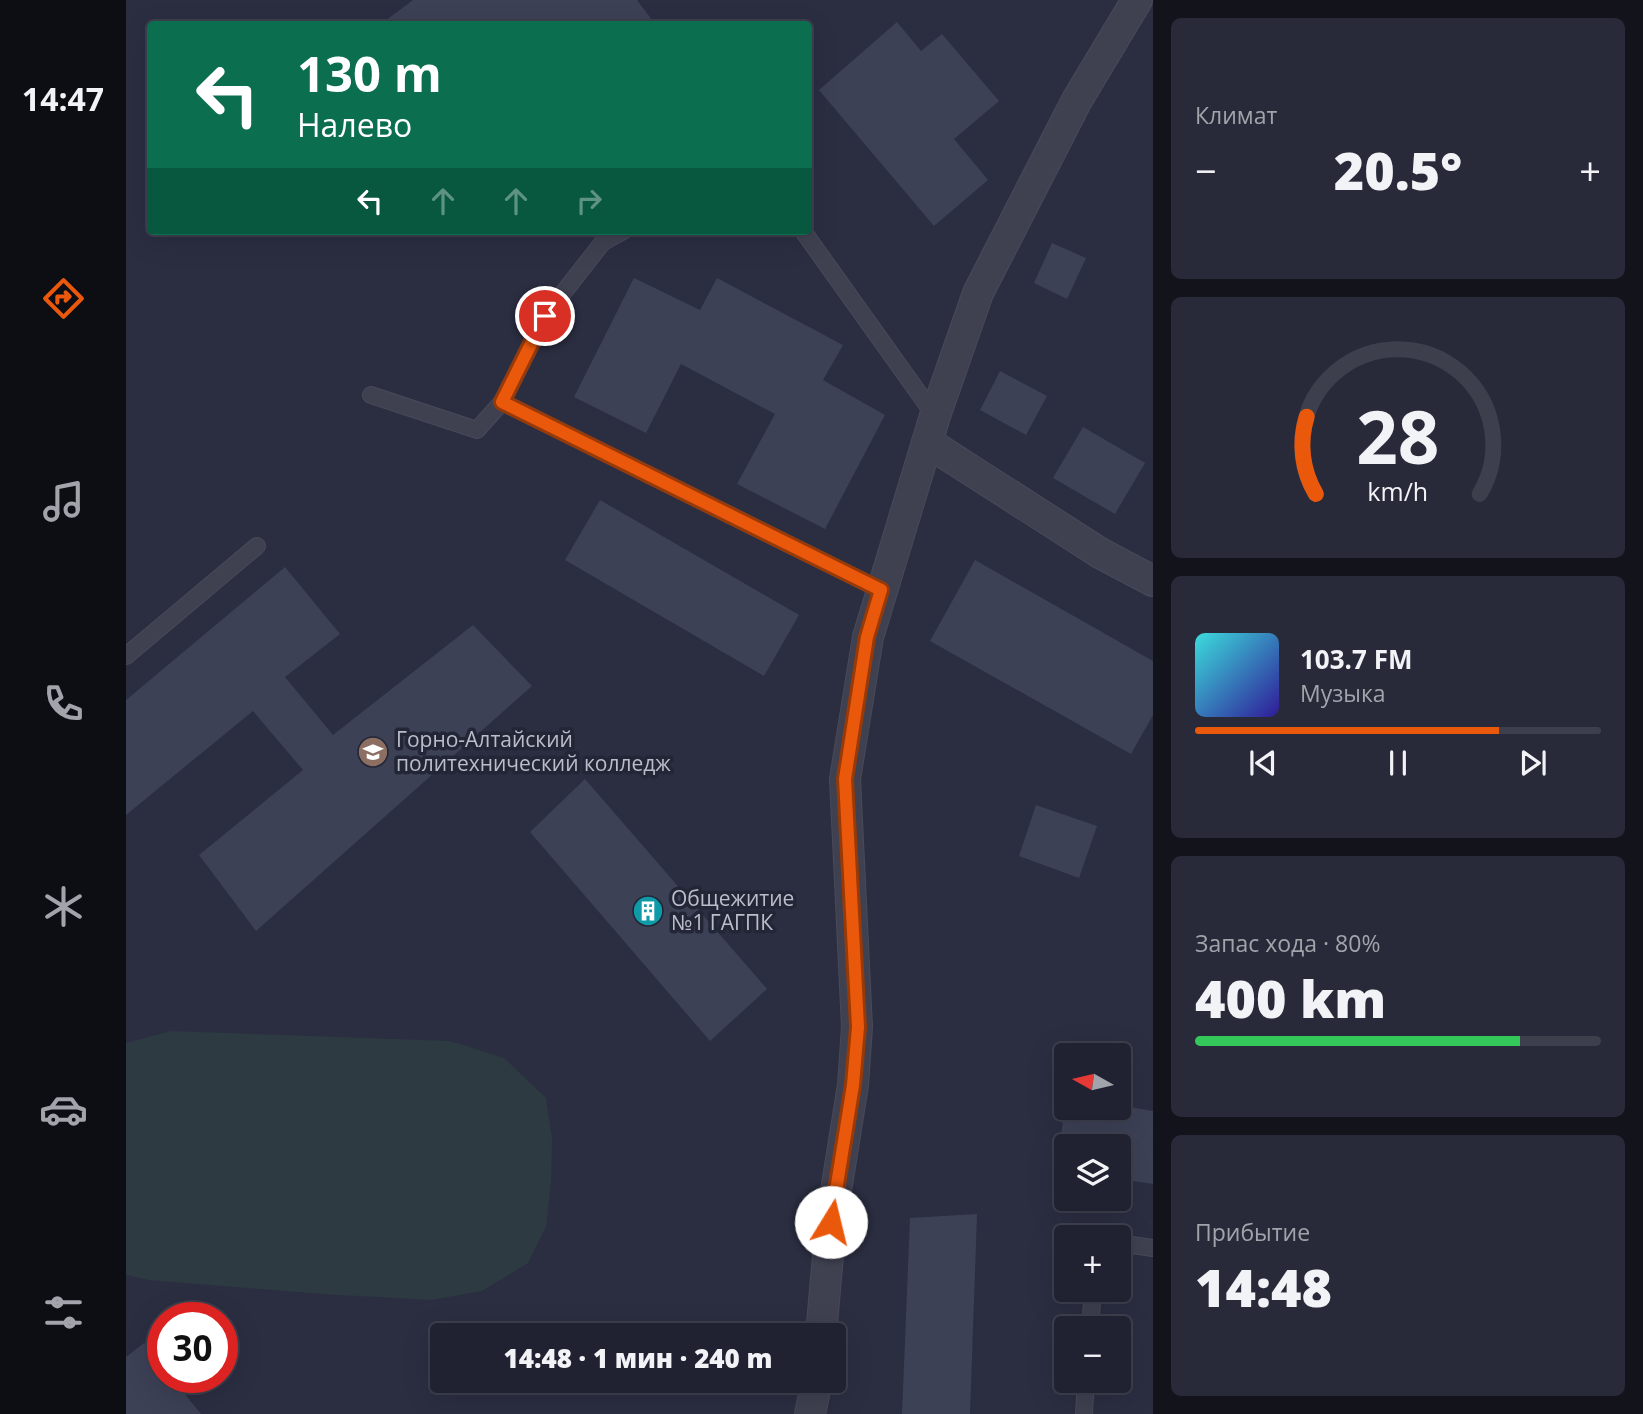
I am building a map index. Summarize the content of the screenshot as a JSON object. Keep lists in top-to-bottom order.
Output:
{
  "places": {
    "school or university": ["Горно-Алтайский политехнический колледж"],
    "building": ["Общежитие №1 ГАГПК"]
  },
  "north": "left",
  "page": {
    "tabs": "14:47",
    "tile": [
      "Климат",
      ["Запас хода · 80%", "400 km"],
      ["Прибытие", "14:48"]
    ],
    "turn": ["130 m", "Налево"],
    "heat": ["−", "20.5°", "+"],
    "song": ["103.7 FM", "Музыка"],
    "map_buttons": ["+", "−"],
    "limit": "30",
    "trip": "14:48 · 1 мин · 240 m",
    "gauge": ["28", "km/h"]
  }
}
